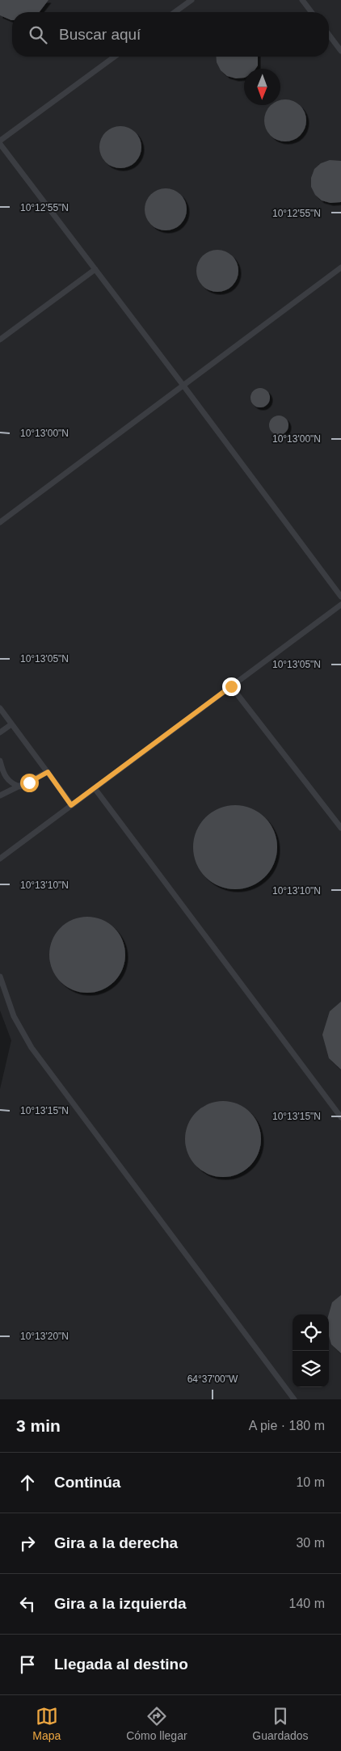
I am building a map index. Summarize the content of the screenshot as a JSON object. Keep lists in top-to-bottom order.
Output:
{
  "north": "bottom",
  "page": {
    "search": "Buscar aquí",
    "heading": ["3 min", "A pie · 180 m"],
    "list": [
      ["Continúa", "10 m"],
      ["Gira a la derecha", "30 m"],
      ["Gira a la izquierda", "140 m"],
      "Llegada al destino"
    ],
    "nav": ["Mapa", "Cómo llegar", "Guardados"]
  },
  "coordinates": [
    "10°12'55\"N",
    "10°13'00\"N",
    "10°13'05\"N",
    "10°13'10\"N",
    "10°13'15\"N",
    "10°13'20\"N",
    "64°37'00\"W"
  ]
}
